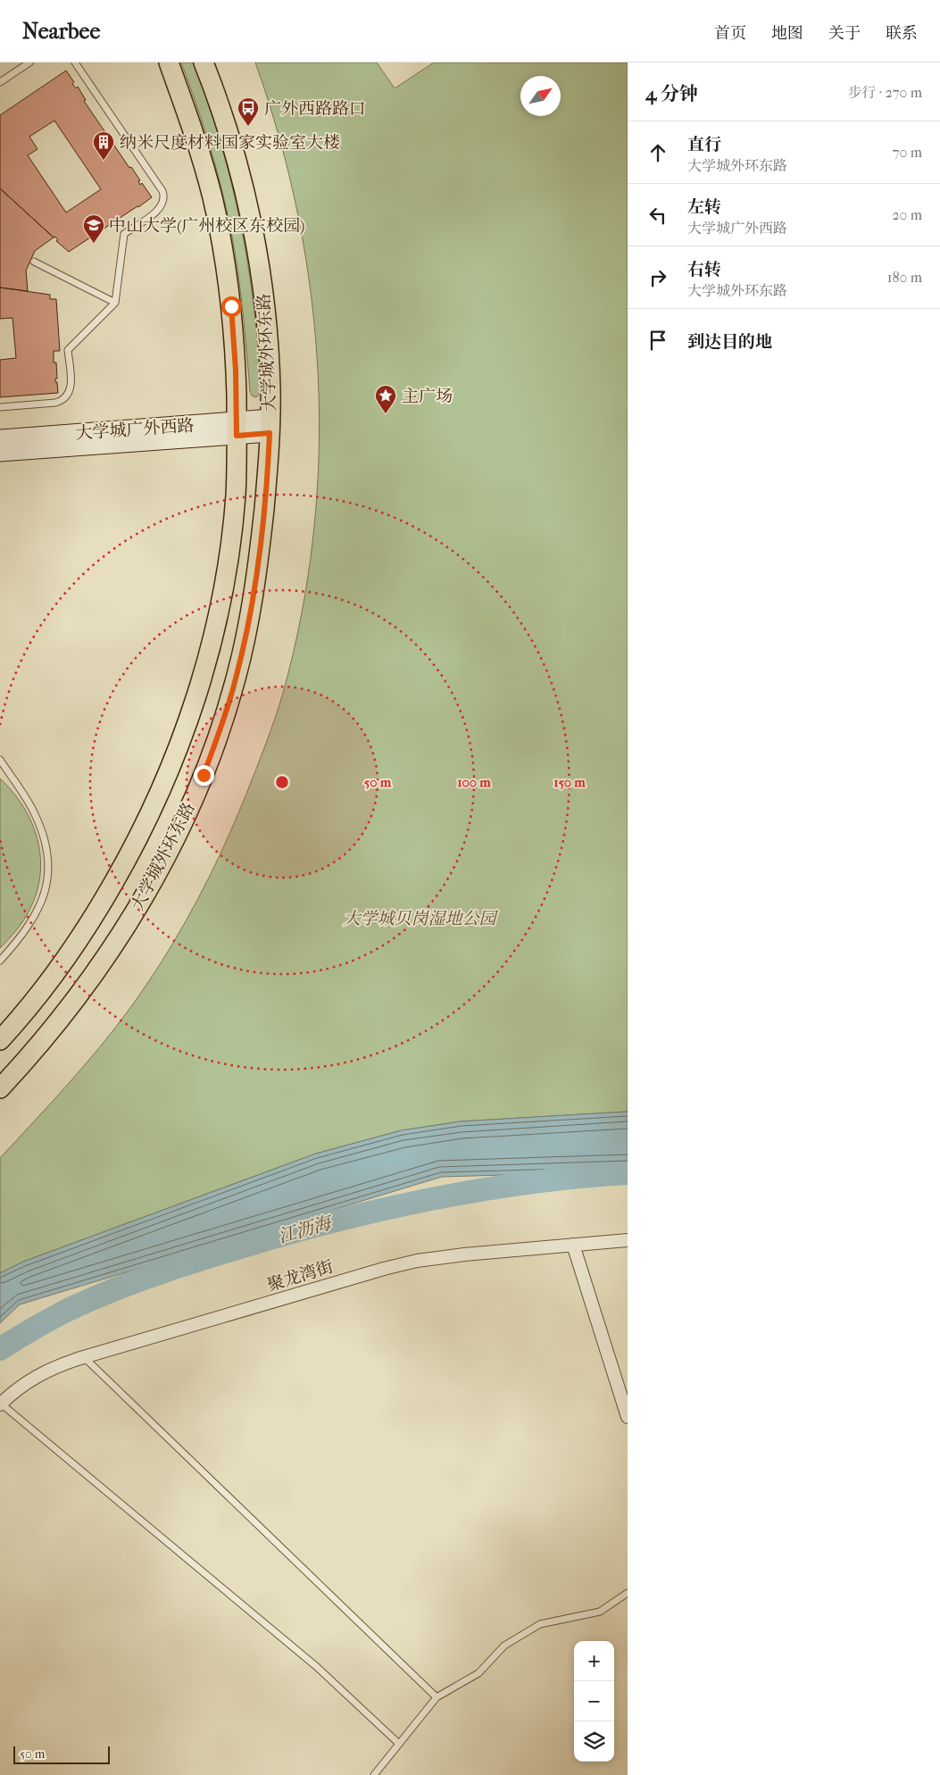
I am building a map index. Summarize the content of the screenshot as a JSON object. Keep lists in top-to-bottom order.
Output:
{
  "streets": {
    "main road": ["大学城外环东路", "大学城广外西路"],
    "street": ["聚龙湾街"]
  },
  "crossings": [
    ["大学城外环东路", "大学城广外西路"]
  ],
  "water": ["江沥海"],
  "parks": ["大学城贝岗湿地公园"],
  "places": {
    "bus stop": ["广外西路路口"],
    "building": ["纳米尺度材料国家实验室大楼"],
    "school or university": ["中山大学(广州校区东校园)"],
    "place": ["主广场"]
  },
  "scale_bar": "50 m",
  "north": "top right",
  "page": {
    "header": "Nearbee",
    "nav": [
      "首页",
      "地图",
      "关于",
      "联系"
    ],
    "heading": ["4 分钟", "步行 · 270 m"],
    "list": [
      ["直行", "大学城外环东路", "70 m"],
      ["左转", "大学城广外西路", "20 m"],
      ["右转", "大学城外环东路", "180 m"],
      "到达目的地"
    ],
    "map_buttons": ["+", "−"],
    "scale": "50 m"
  },
  "rings": ["50 m", "100 m", "150 m"]
}
